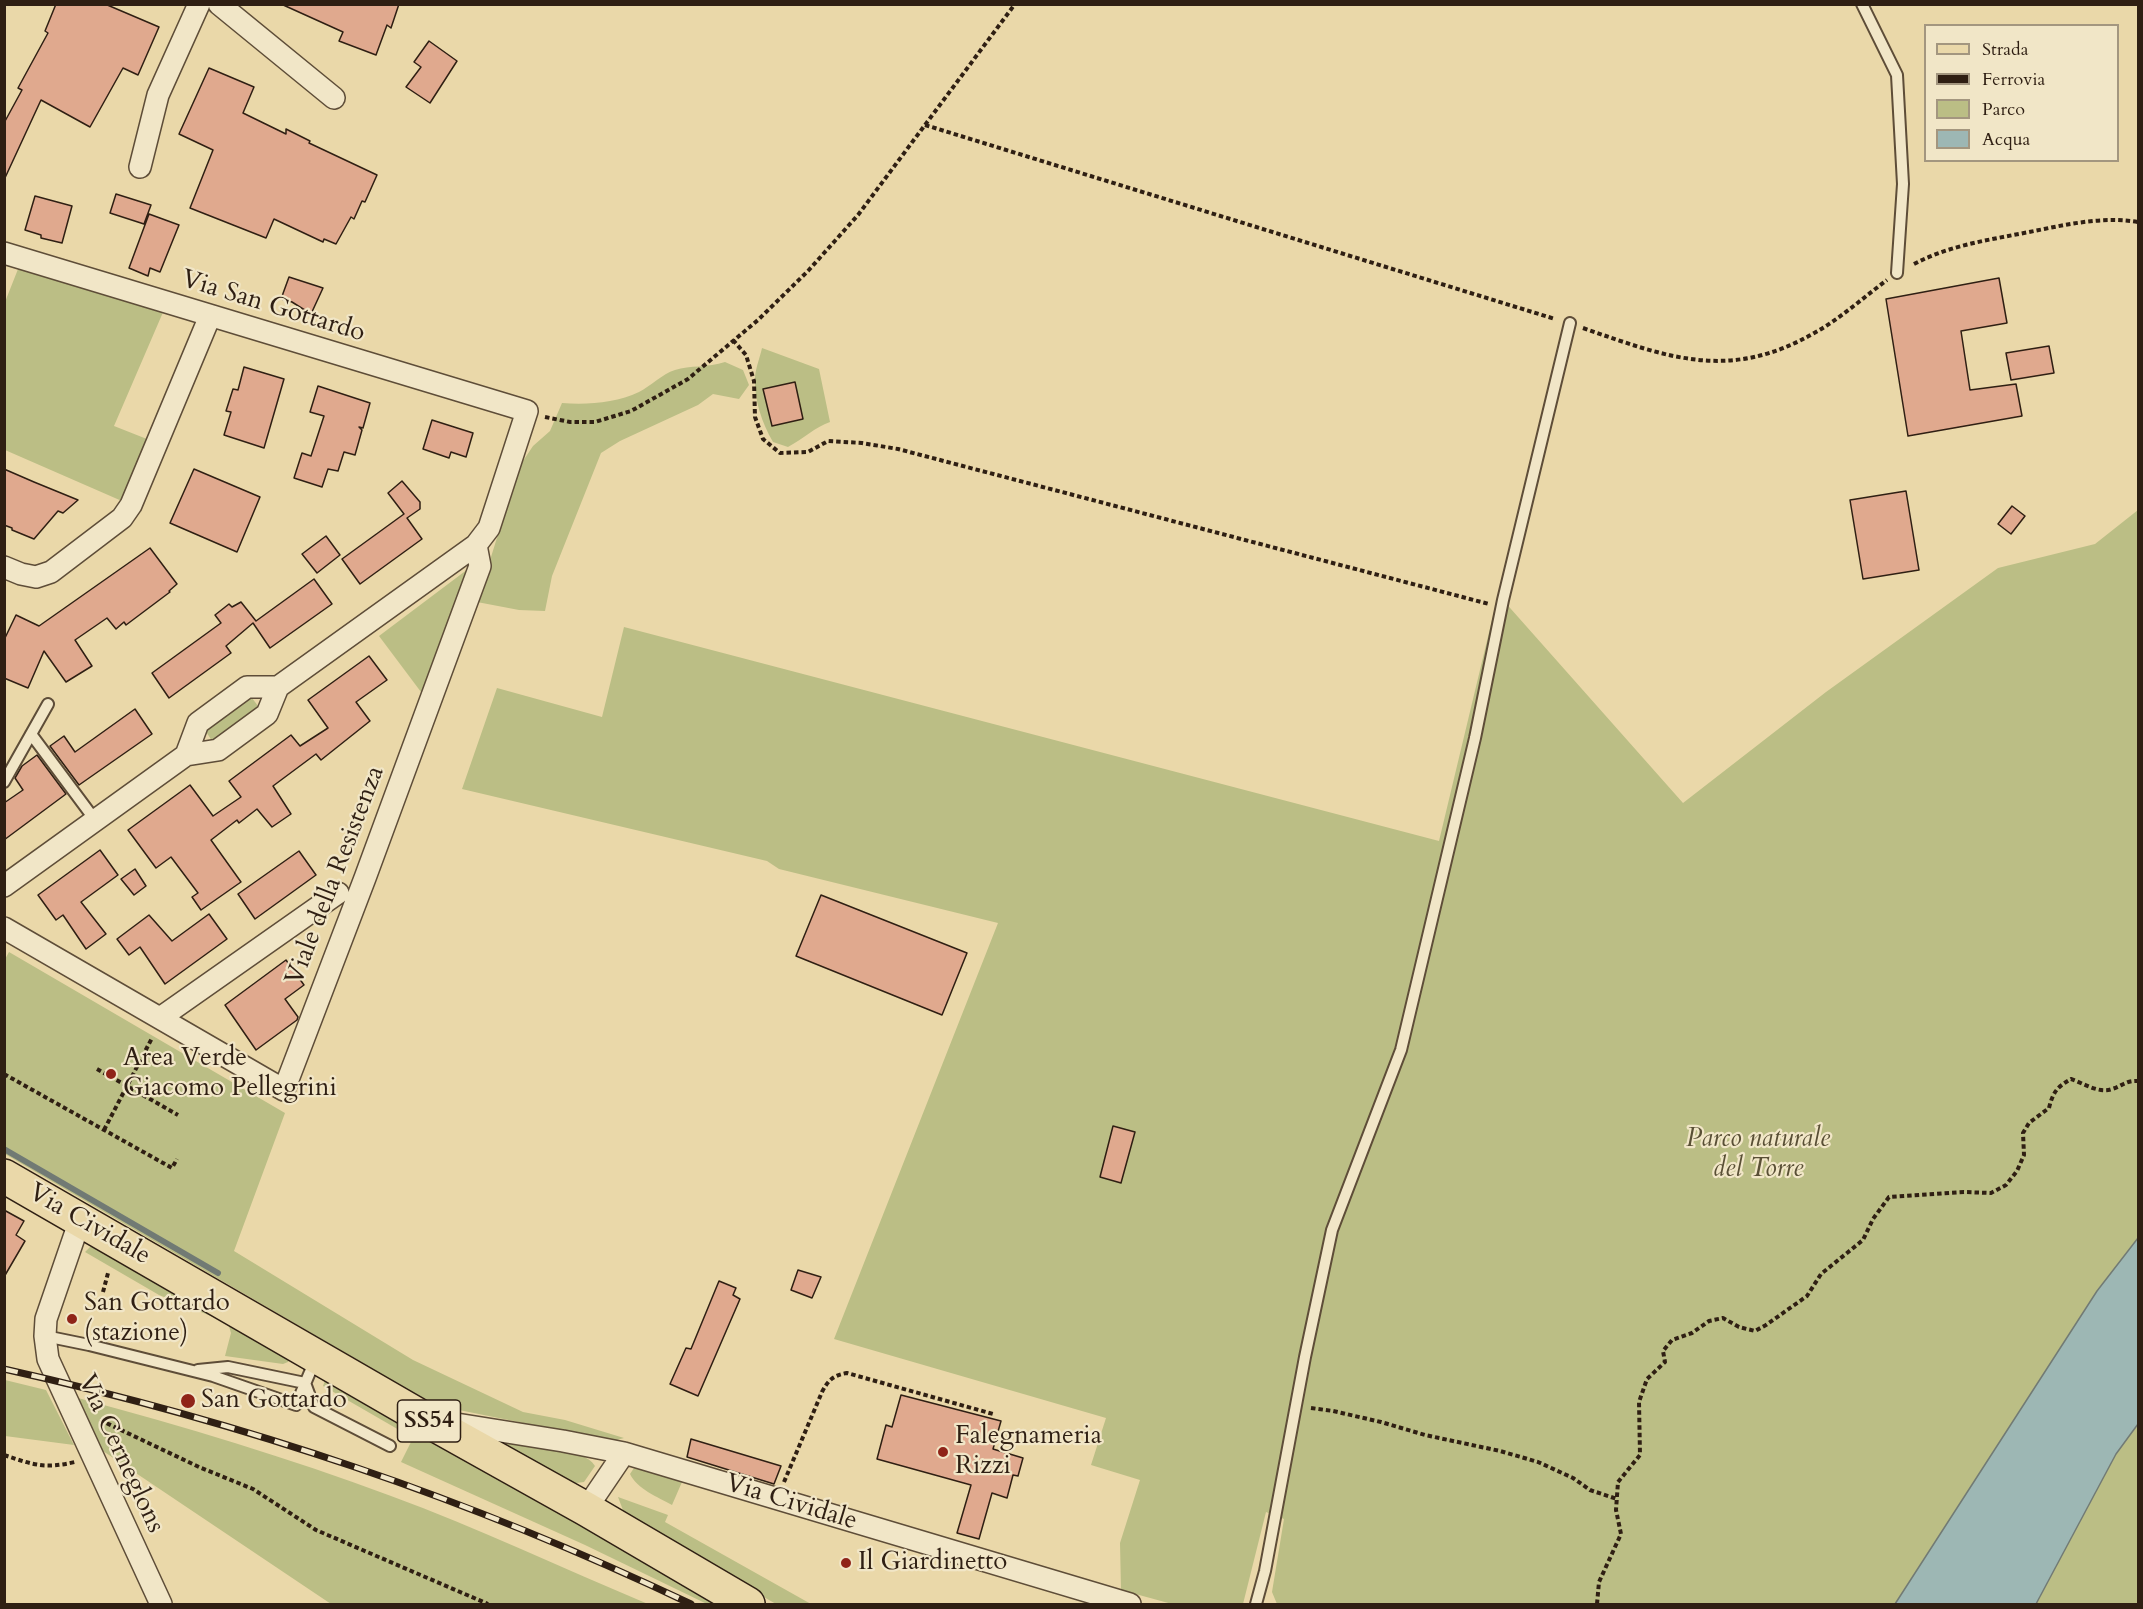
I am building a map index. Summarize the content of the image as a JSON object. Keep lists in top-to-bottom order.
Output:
{
  "streets": {
    "main road": ["Via Cividale", "SS54"],
    "street": ["Via San Gottardo", "Viale della Resistenza", "Via Cerneglons"]
  },
  "crossings": [
    ["Via San Gottardo", "Viale della Resistenza"],
    ["Via Cividale", "Via Cerneglons"]
  ],
  "parks": ["Parco naturale del Torre"],
  "places": [
    "Area Verde Giacomo Pellegrini",
    "San Gottardo (stazione)",
    "San Gottardo",
    "Falegnameria Rizzi",
    "Il Giardinetto"
  ],
  "legend": [
    "Strada",
    "Ferrovia",
    "Parco",
    "Acqua"
  ]
}
